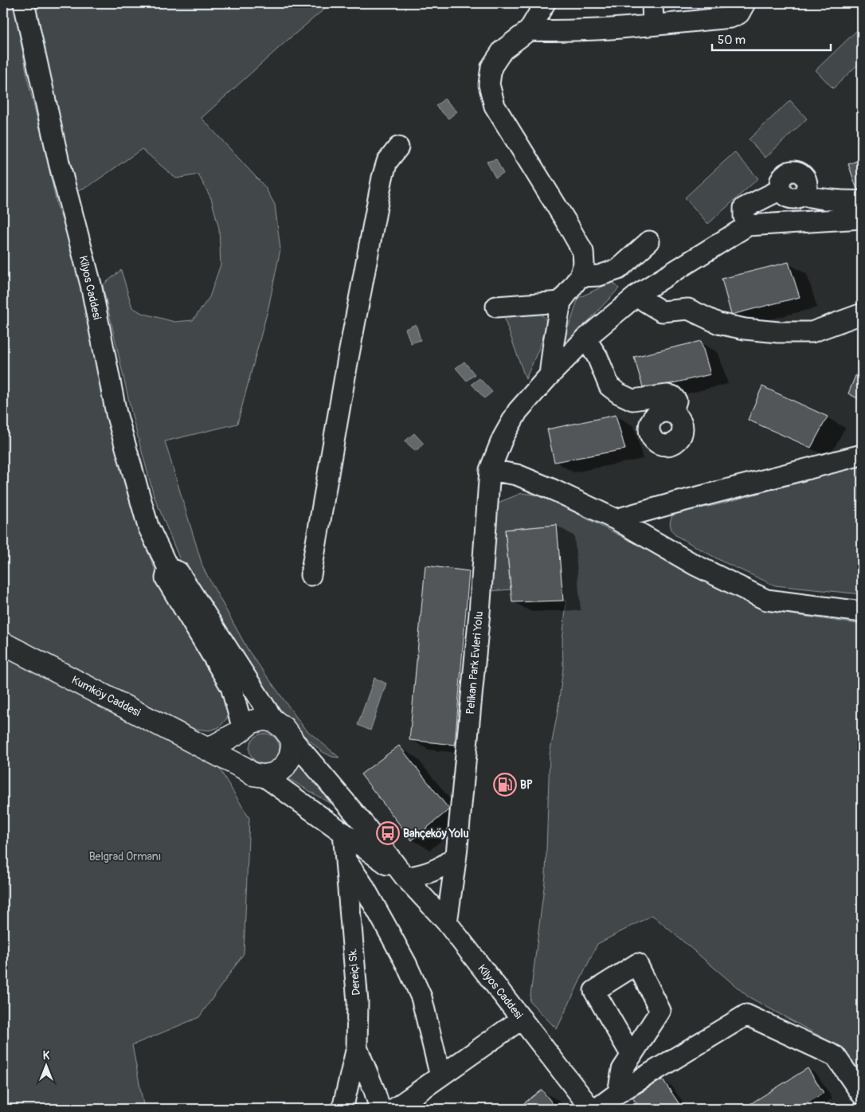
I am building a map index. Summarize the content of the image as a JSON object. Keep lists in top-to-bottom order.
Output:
{
  "streets": {
    "main road": ["Kumköy Caddesi"],
    "street": ["Kilyos Caddesi", "Pelikan Park Evleri Yolu", "Dereiçi Sk."]
  },
  "crossings": [
    ["Kilyos Caddesi", "Pelikan Park Evleri Yolu"]
  ],
  "parks": ["Belgrad Ormanı"],
  "places": {
    "fuel station": ["BP"],
    "bus stop": ["Bahçeköy Yolu"]
  },
  "scale_bar": "50 m",
  "north": "top"
}
